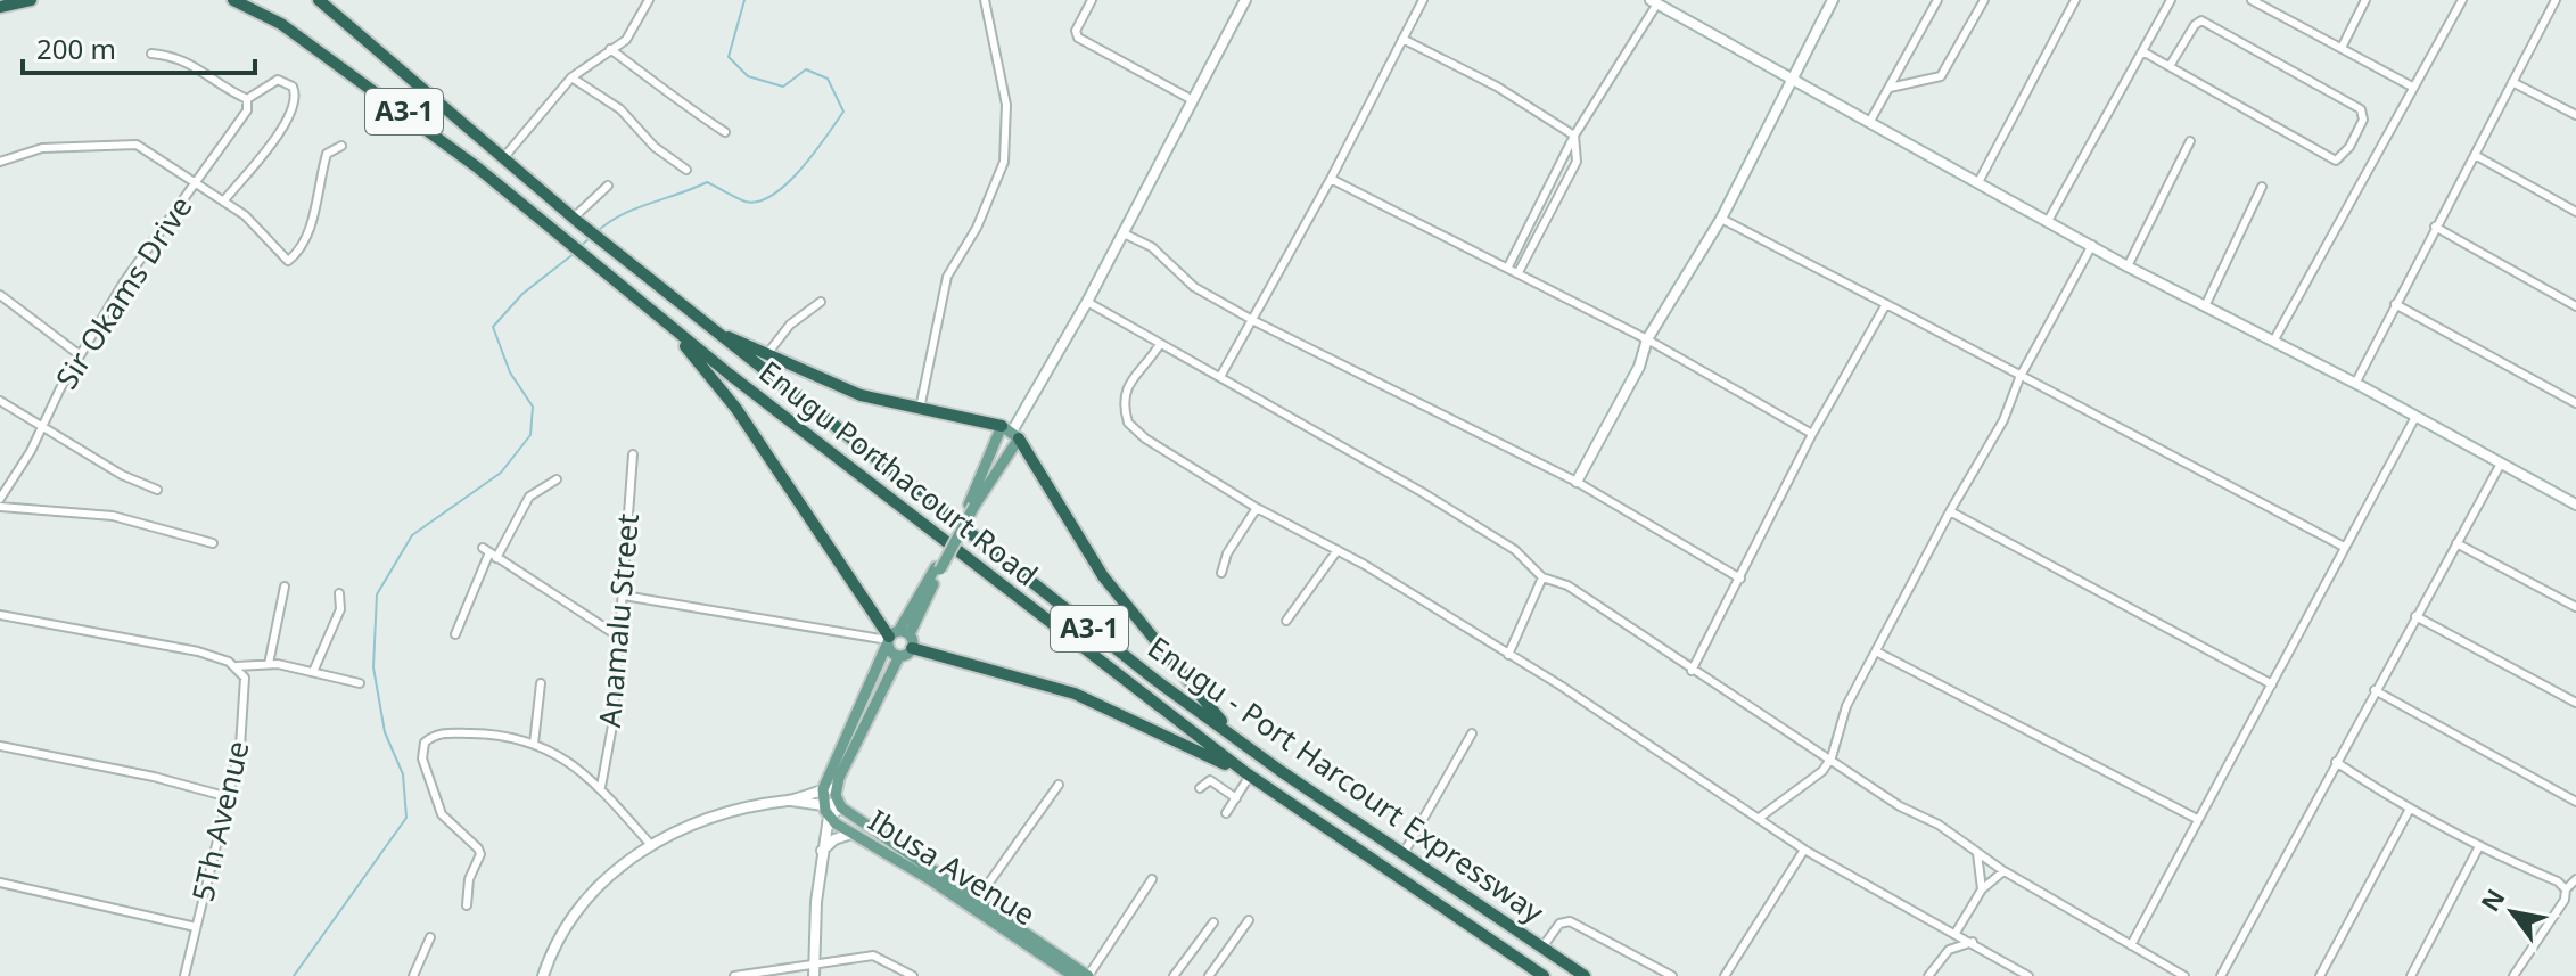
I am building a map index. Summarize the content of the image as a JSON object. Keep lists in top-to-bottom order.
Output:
{
  "streets": {
    "highway": ["A3-1", "Enugu Porthacourt Road", "Enugu - Port Harcourt Expressway"],
    "main road": ["Ibusa Avenue"],
    "street": ["Sir Okams Drive", "Anamalu Street", "5Th Avenue"]
  },
  "scale_bar": "200 m",
  "north": "top left"
}
